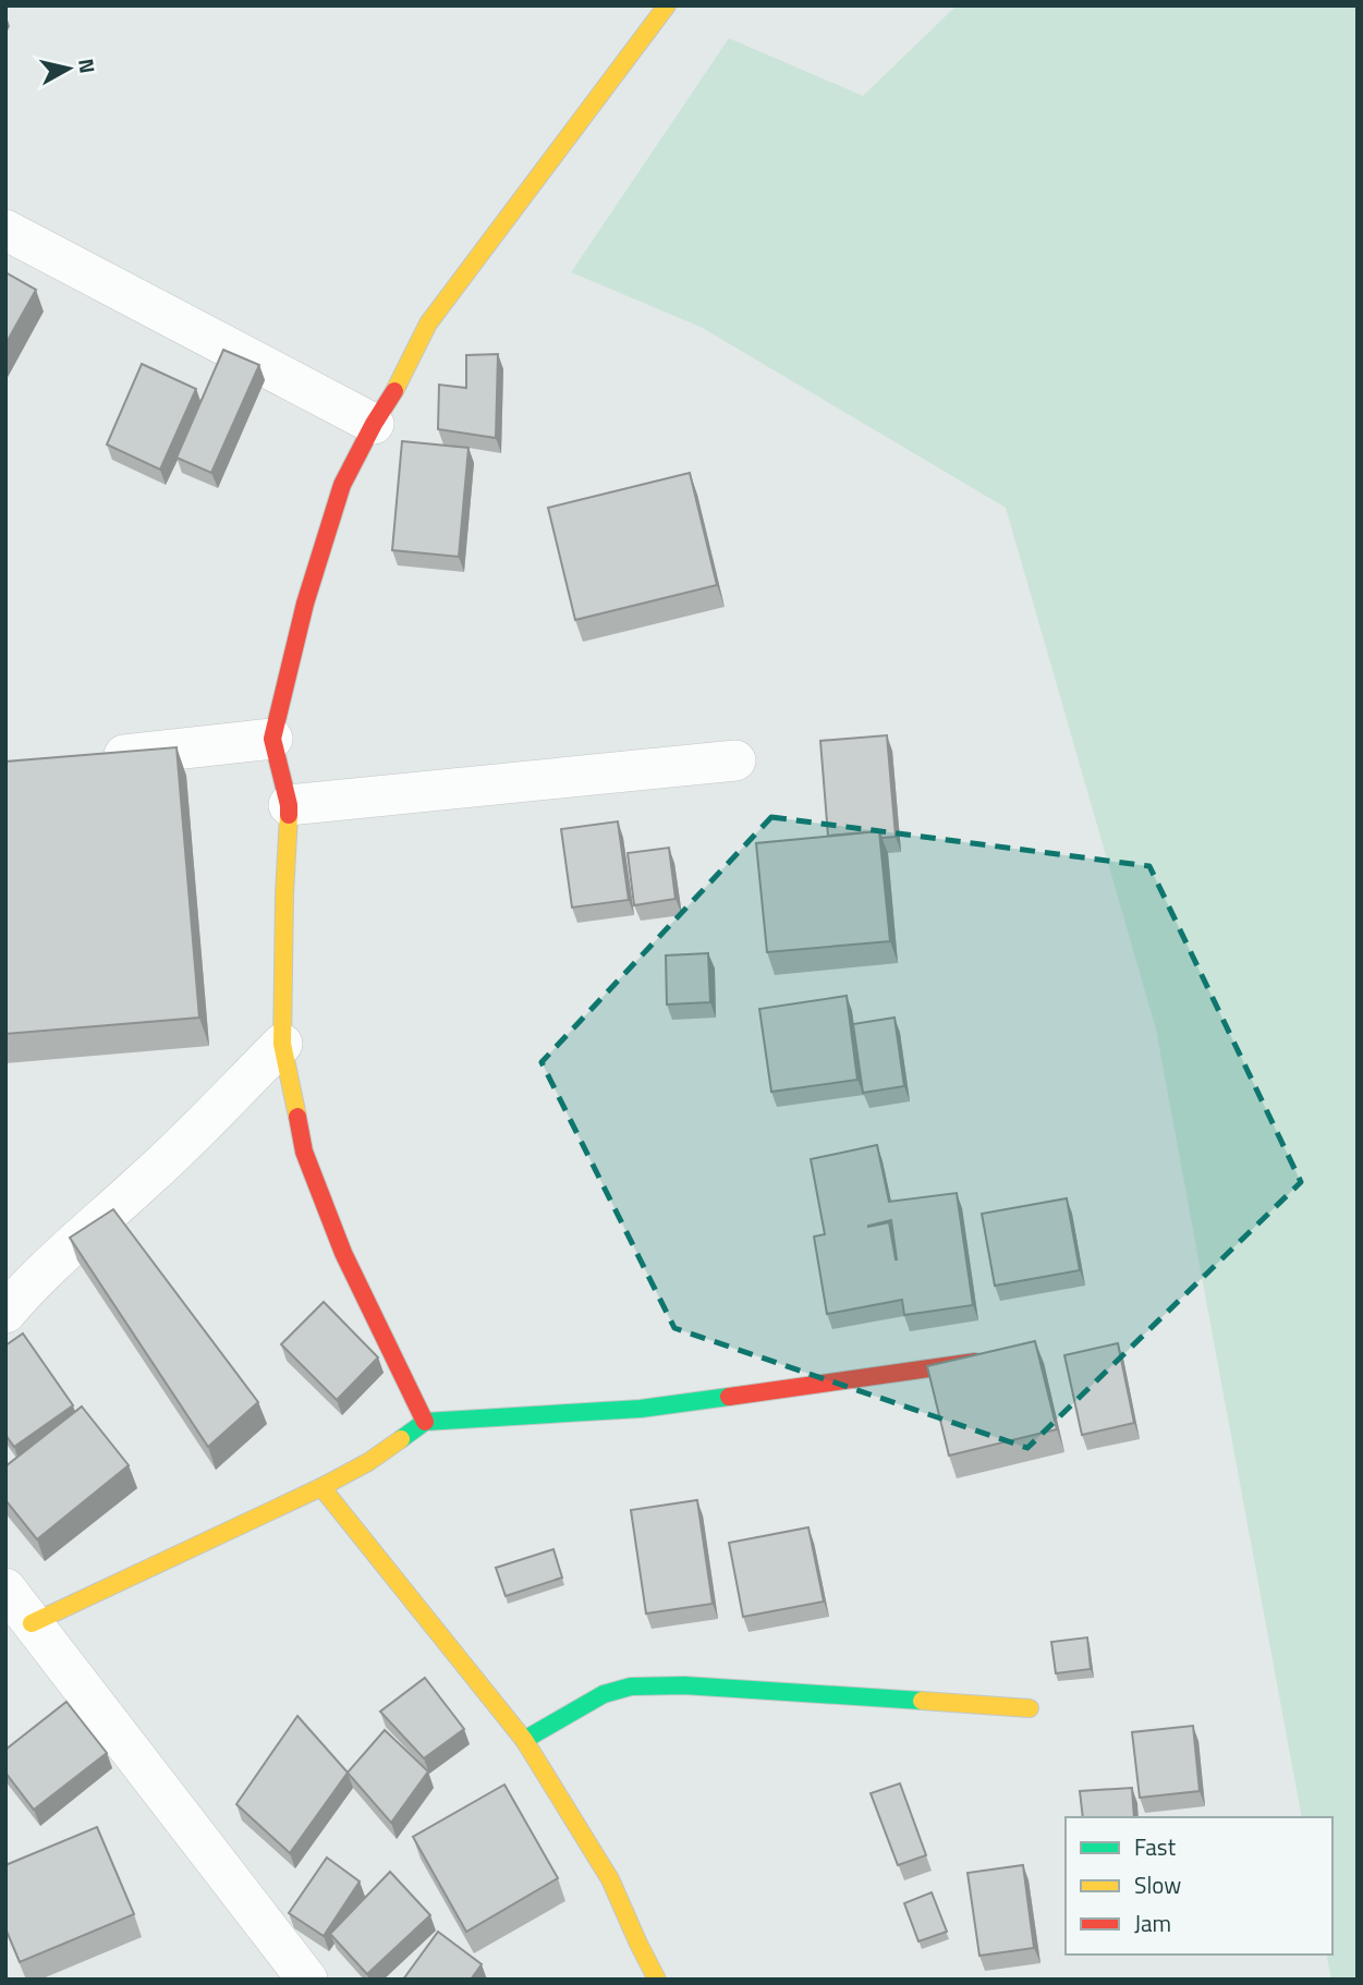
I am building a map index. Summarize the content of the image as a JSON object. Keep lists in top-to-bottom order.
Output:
{
  "legend": ["Fast", "Slow", "Jam"],
  "north": "right"
}
